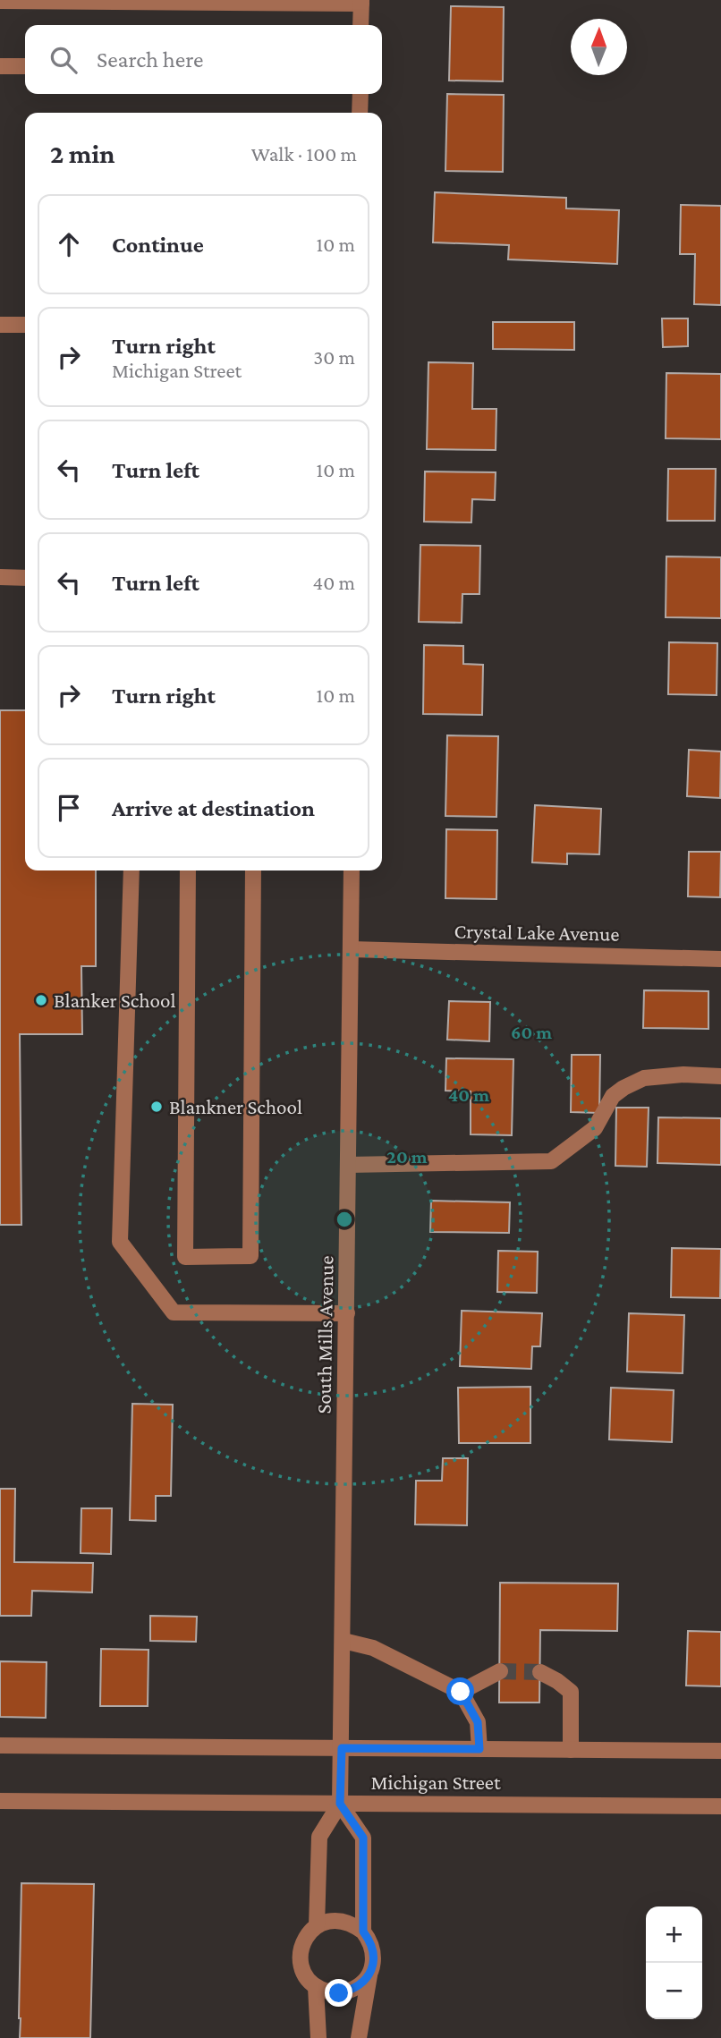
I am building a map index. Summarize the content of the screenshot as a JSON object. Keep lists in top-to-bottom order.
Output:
{
  "streets": {
    "street": ["Crystal Lake Avenue", "South Mills Avenue", "Michigan Street"]
  },
  "crossings": [
    ["Crystal Lake Avenue", "South Mills Avenue"],
    ["South Mills Avenue", "Michigan Street"]
  ],
  "places": ["Blanker School", "Blankner School"],
  "north": "top",
  "page": {
    "search": "Search here",
    "heading": ["2 min", "Walk · 100 m"],
    "list": [
      ["Continue", "10 m"],
      ["Turn right", "Michigan Street", "30 m"],
      ["Turn left", "10 m"],
      ["Turn left", "40 m"],
      ["Turn right", "10 m"],
      "Arrive at destination"
    ],
    "map_buttons": ["+", "−"]
  },
  "rings": ["60 m", "40 m", "20 m"]
}
